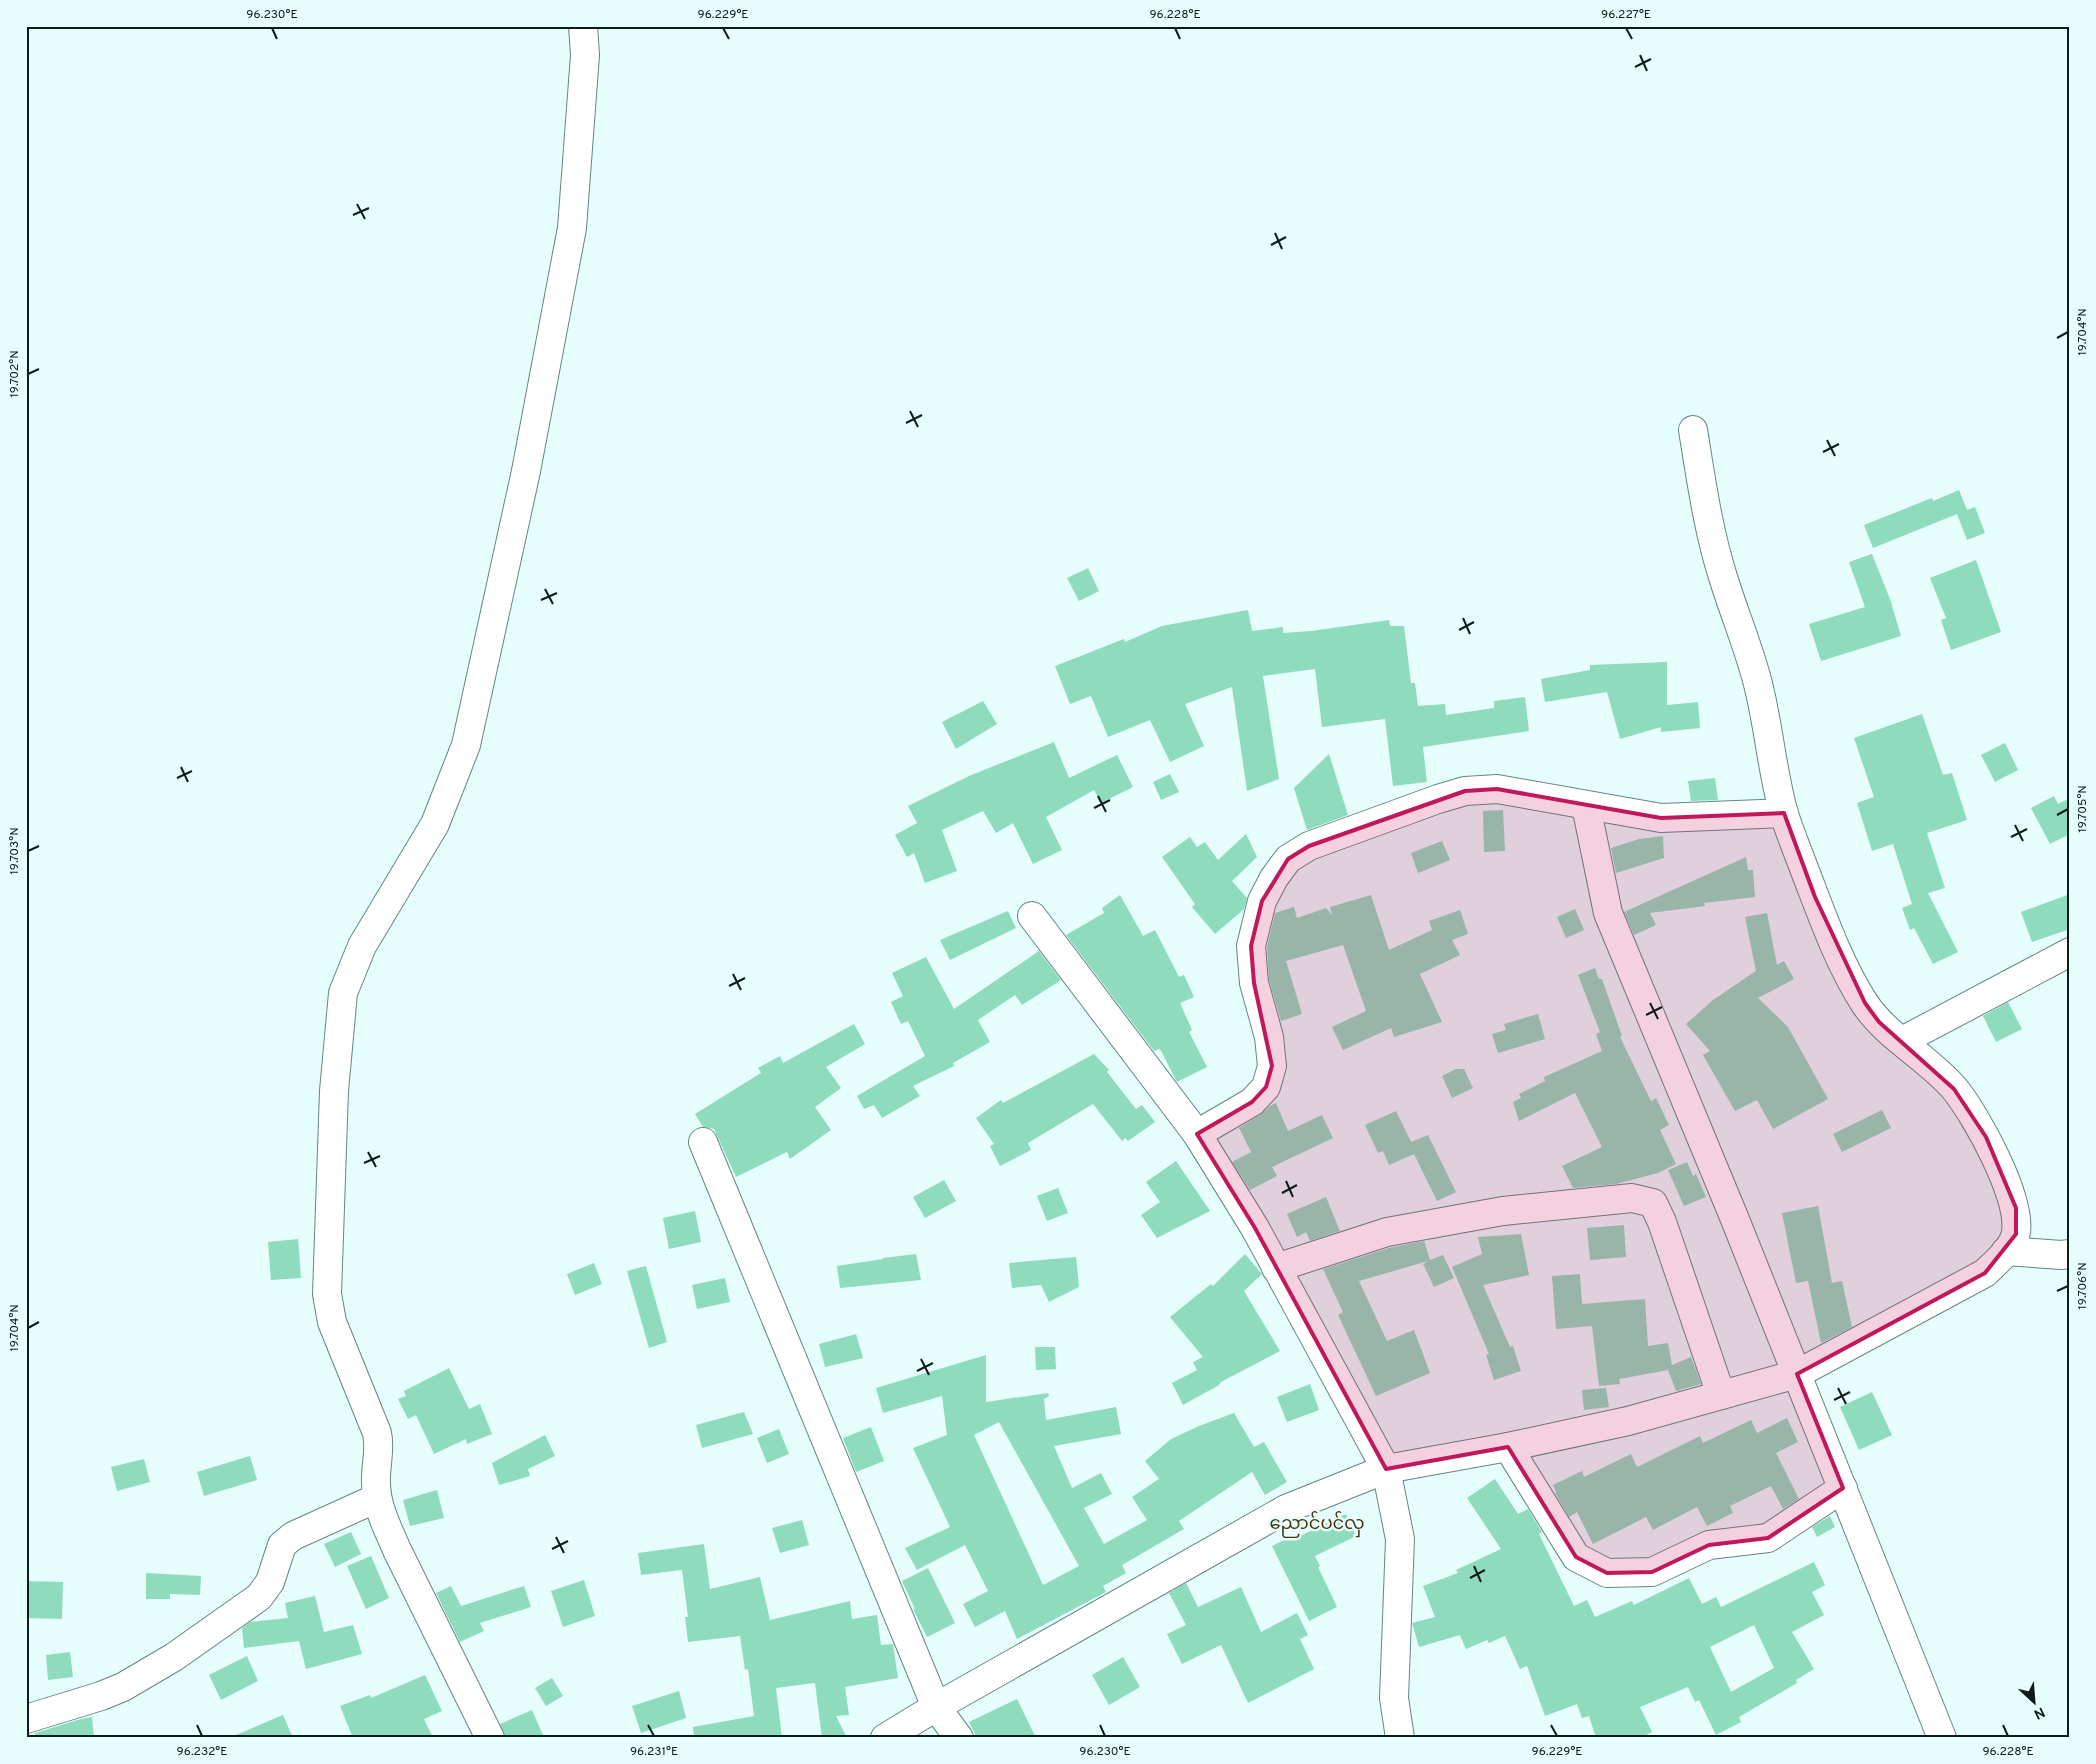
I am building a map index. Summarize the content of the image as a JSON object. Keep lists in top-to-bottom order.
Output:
{
  "districts": ["ညောင်ပင်လှ"],
  "north": "bottom right",
  "coordinates": [
    "96.230°E",
    "96.229°E",
    "96.228°E",
    "96.227°E",
    "19.704°N",
    "19.702°N",
    "19.705°N",
    "19.703°N",
    "19.706°N",
    "96.232°E",
    "96.231°E"
  ]
}
